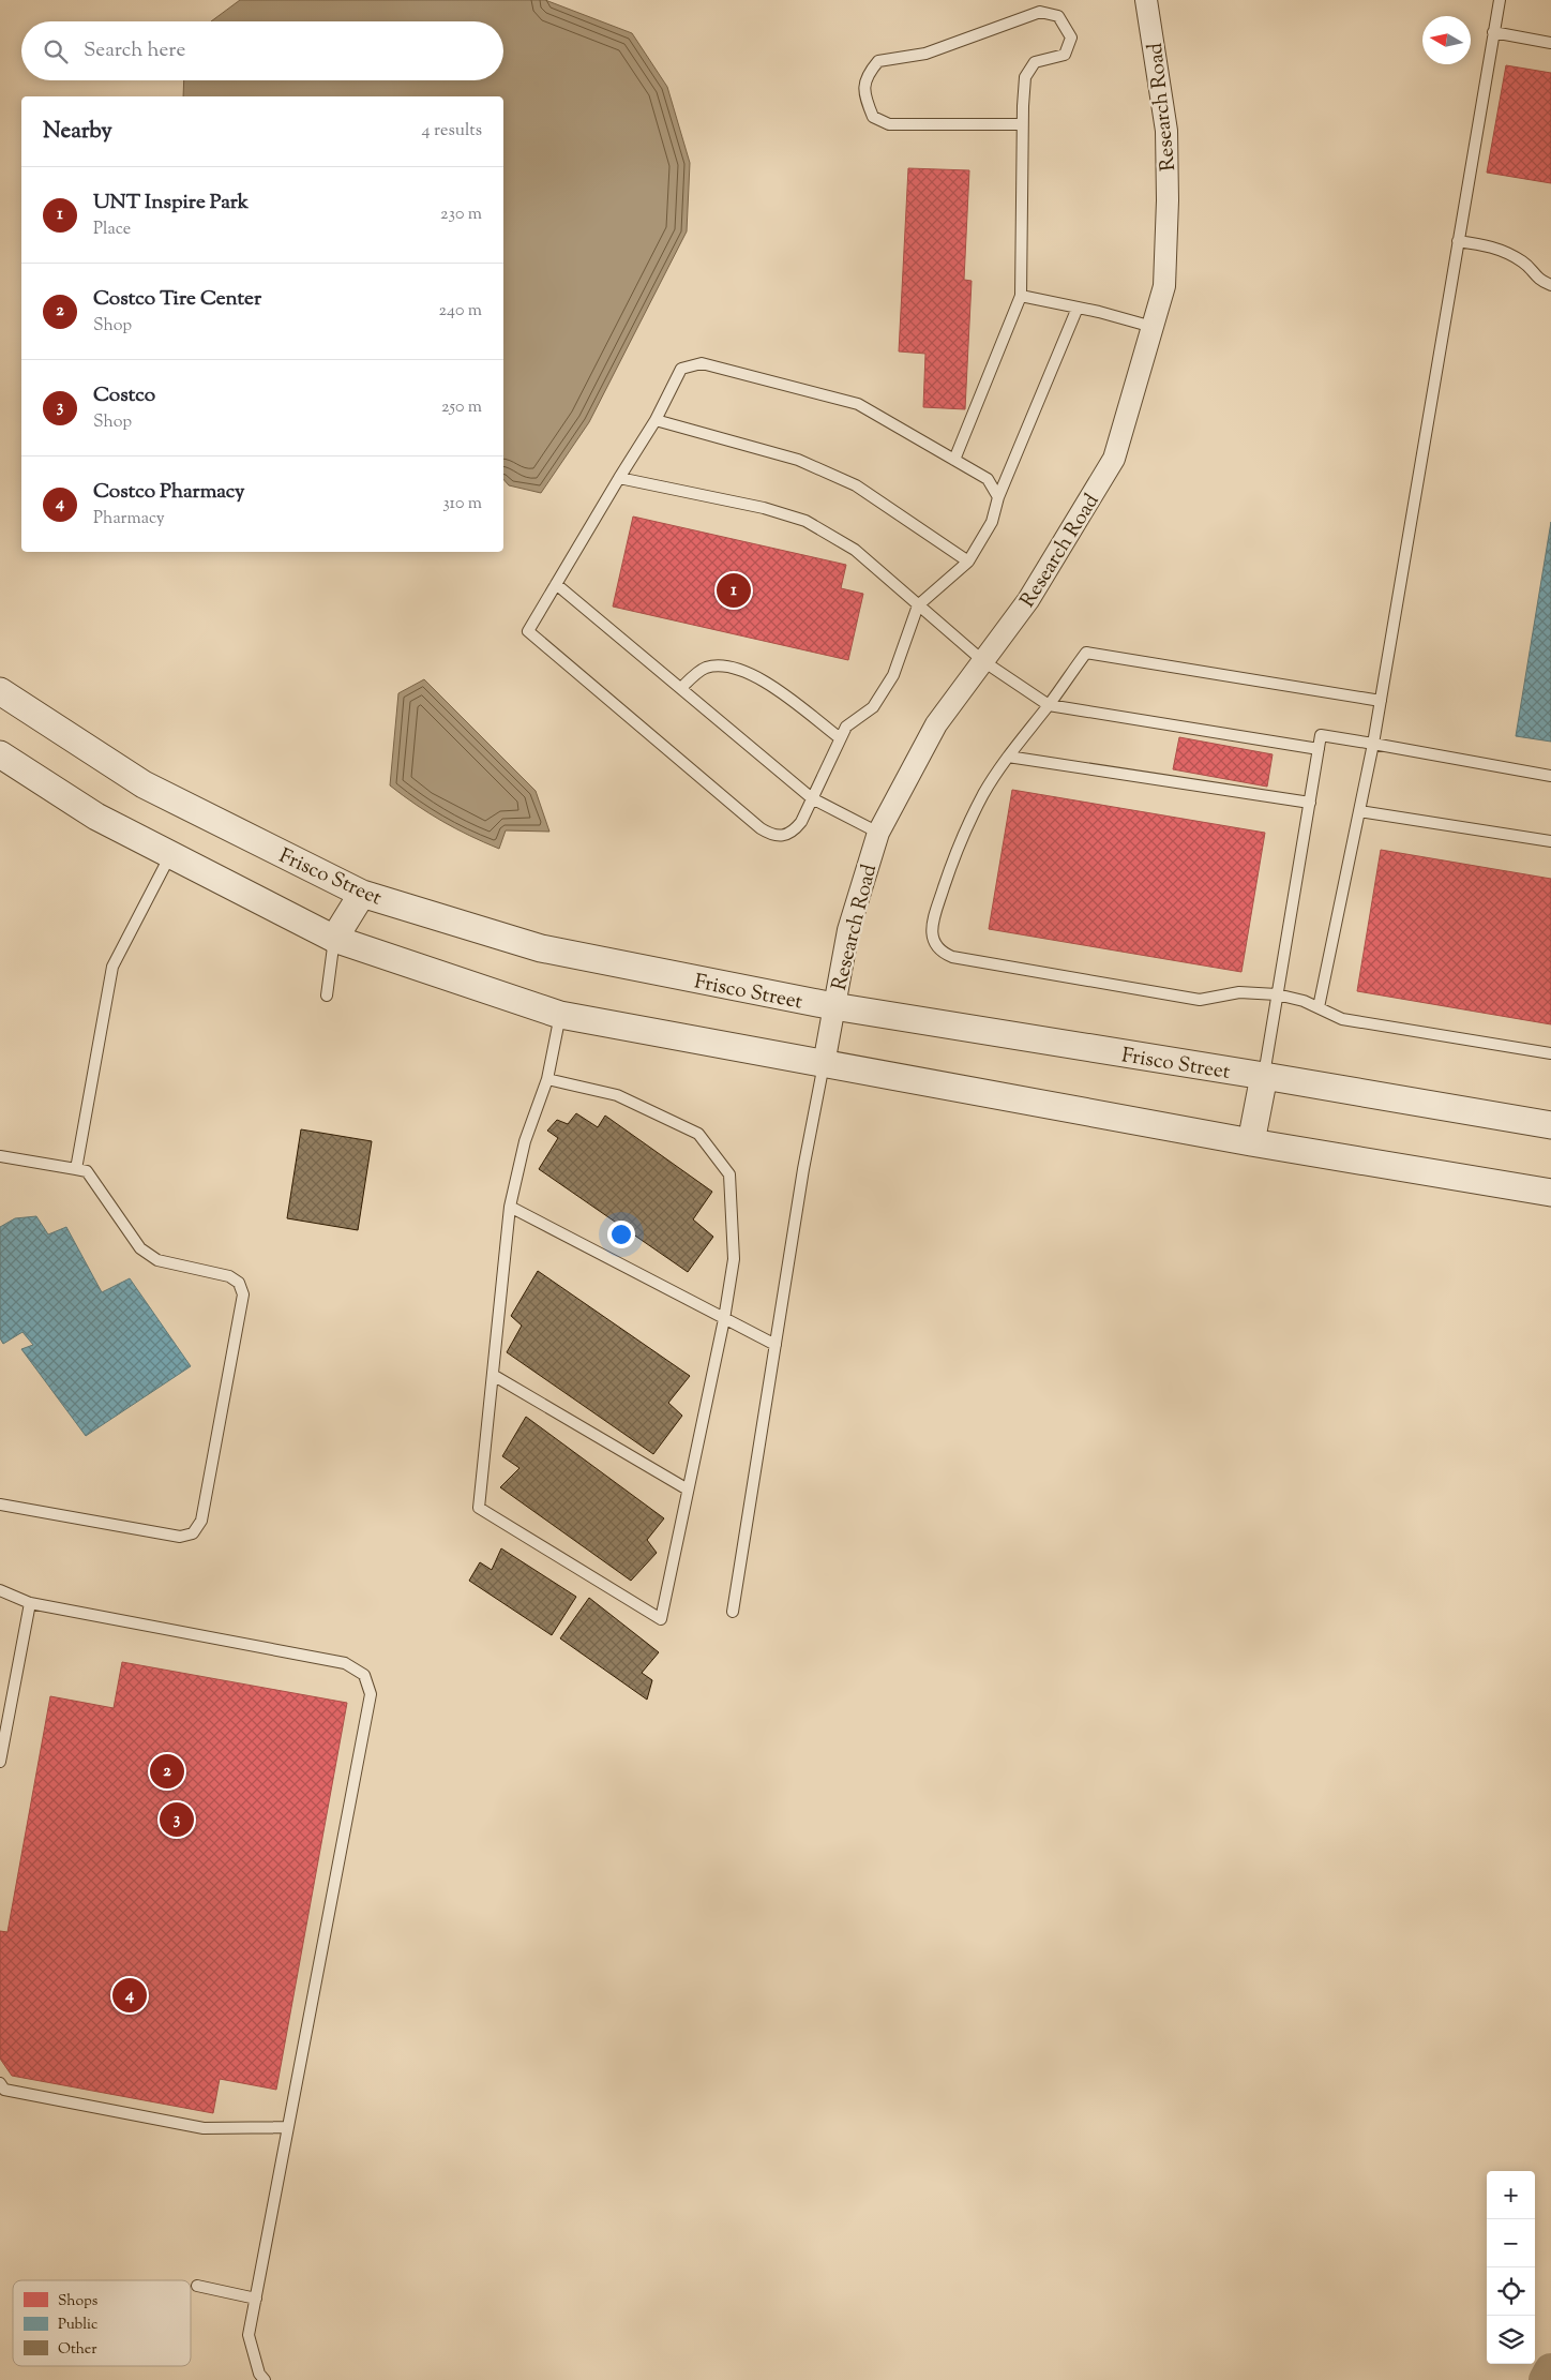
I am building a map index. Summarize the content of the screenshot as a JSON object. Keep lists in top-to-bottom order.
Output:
{
  "streets": {
    "street": ["Research Road", "Frisco Street"]
  },
  "crossings": [
    ["Research Road", "Frisco Street"]
  ],
  "legend": ["Shops", "Public", "Other"],
  "north": "left",
  "page": {
    "search": "Search here",
    "heading": ["Nearby", "4 results"],
    "list": [
      {
        "mark": "1",
        "name": "UNT Inspire Park",
        "note": "Place",
        "value": "230 m"
      },
      {
        "mark": "2",
        "name": "Costco Tire Center",
        "note": "Shop",
        "value": "240 m"
      },
      {
        "mark": "3",
        "name": "Costco",
        "note": "Shop",
        "value": "250 m"
      },
      {
        "mark": "4",
        "name": "Costco Pharmacy",
        "note": "Pharmacy",
        "value": "310 m"
      }
    ],
    "pins": [
      "1",
      "2",
      "3",
      "4"
    ],
    "map_buttons": ["+", "−"]
  }
}
